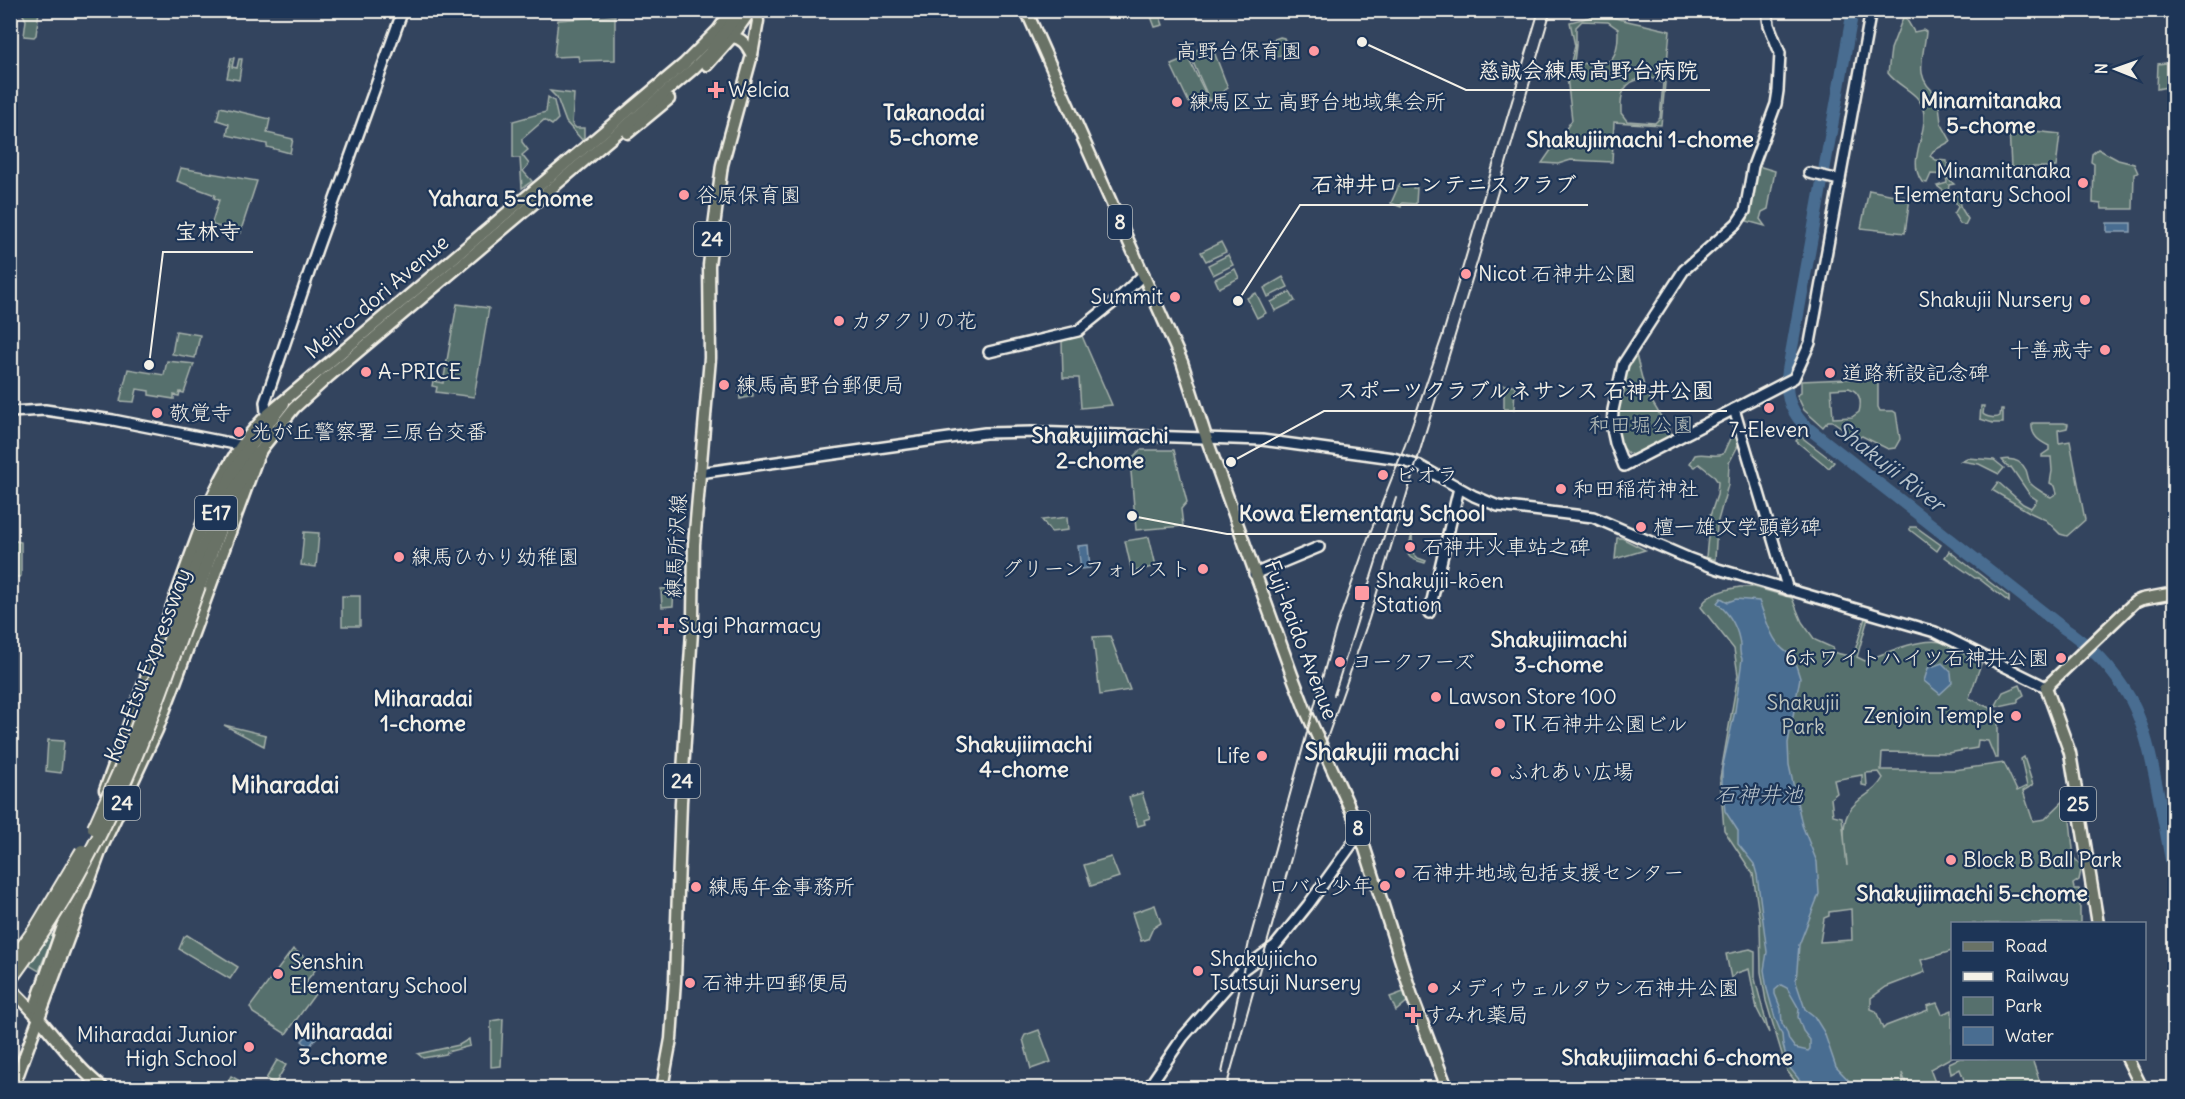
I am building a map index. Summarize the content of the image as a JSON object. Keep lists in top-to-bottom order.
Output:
{
  "streets": {
    "highway": ["E17", "Kan-Etsu Expressway"],
    "main road": [
      "8",
      "24",
      "Mejiro-dori Avenue",
      "練馬所沢線",
      "Fuji-kaido Avenue",
      "25"
    ]
  },
  "crossings": [
    ["24", "Mejiro-dori Avenue"],
    ["24", "Kan-Etsu Expressway"],
    ["Mejiro-dori Avenue", "E17"],
    ["Mejiro-dori Avenue", "Kan-Etsu Expressway"],
    ["E17", "Kan-Etsu Expressway"]
  ],
  "districts": [
    "Minamitanaka 5-chome",
    "Takanodai 5-chome",
    "Shakujiimachi 1-chome",
    "Yahara 5-chome",
    "Shakujiimachi 2-chome",
    "Shakujiimachi 3-chome",
    "Miharadai 1-chome",
    "Shakujiimachi 4-chome",
    "Shakujii machi",
    "Miharadai",
    "Shakujiimachi 5-chome",
    "Miharadai 3-chome",
    "Shakujiimachi 6-chome"
  ],
  "water": ["Shakujii River", "石神井池"],
  "parks": ["和田堀公園", "Shakujii Park"],
  "places": {
    "other": [
      "慈誠会練馬高野台病院",
      "高野台保育園",
      "練馬区立 高野台地域集会所",
      "Minamitanaka Elementary School",
      "谷原保育園",
      "Nicot 石神井公園",
      "Summit",
      "Shakujii Nursery",
      "石神井ローンテニスクラブ",
      "カタクリの花",
      "十善戒寺",
      "宝林寺",
      "A-PRICE",
      "道路新設記念碑",
      "練馬高野台郵便局",
      "7-Eleven",
      "敬覚寺",
      "光が丘警察署 三原台交番",
      "スポーツクラブルネサンス 石神井公園",
      "ビオラ",
      "和田稲荷神社",
      "Kowa Elementary School",
      "檀一雄文学顕彰碑",
      "石神井火車站之碑",
      "練馬ひかり幼稚園",
      "グリーンフォレスト",
      "6ホワイトハイツ石神井公園",
      "ヨークフーズ",
      "Lawson Store 100",
      "Zenjoin Temple",
      "TK 石神井公園ビル",
      "Life",
      "ふれあい広場",
      "Block B Ball Park",
      "石神井地域包括支援センター",
      "ロバと少年",
      "練馬年金事務所",
      "Shakujiicho Tsutsuji Nursery",
      "Senshin Elementary School",
      "石神井四郵便局",
      "メディウェルタウン石神井公園",
      "Miharadai Junior High School"
    ],
    "health": ["Welcia", "Sugi Pharmacy", "すみれ薬局"],
    "transit": ["Shakujii-kōen Station"]
  },
  "legend": [
    "Road",
    "Railway",
    "Park",
    "Water"
  ],
  "north": "left"
}
